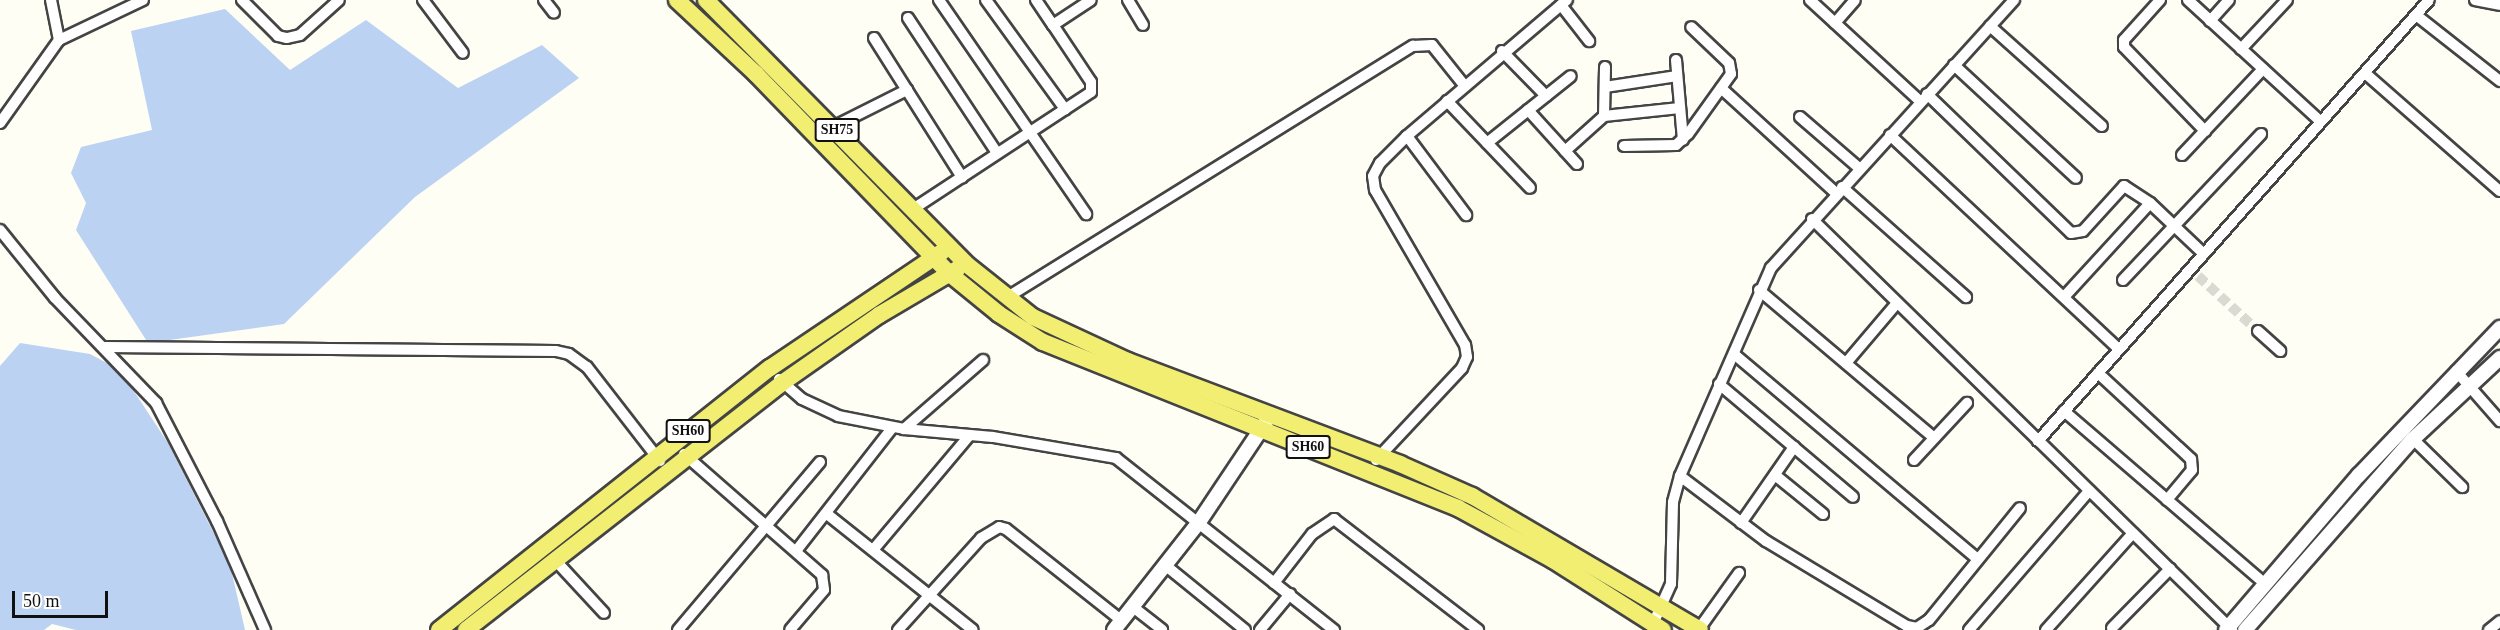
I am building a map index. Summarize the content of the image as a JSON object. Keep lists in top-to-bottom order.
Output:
{
  "streets": {
    "main road": ["SH75", "SH60"]
  },
  "crossings": [
    ["SH75", "SH60"]
  ],
  "scale_bar": "50 m"
}
